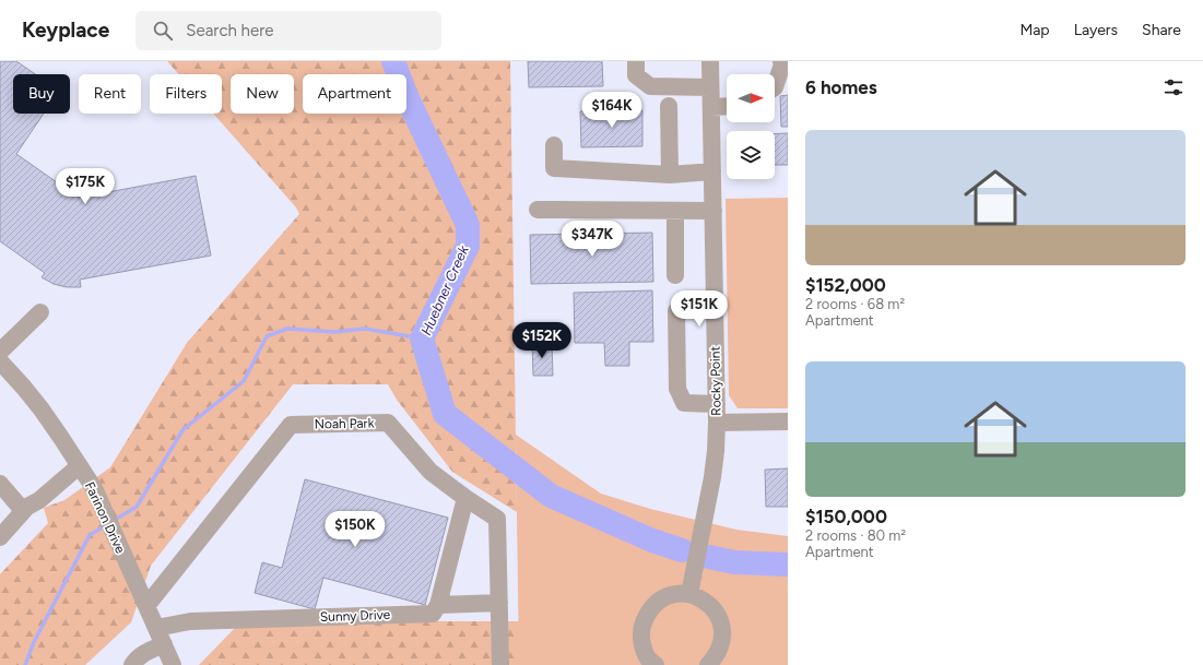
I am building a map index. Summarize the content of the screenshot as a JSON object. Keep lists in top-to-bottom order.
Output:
{
  "streets": {
    "street": [
      "Rocky Point",
      "Noah Park",
      "Farinon Drive",
      "Sunny Drive"
    ]
  },
  "crossings": [
    ["Noah Park", "Farinon Drive"],
    ["Farinon Drive", "Sunny Drive"]
  ],
  "water": ["Huebner Creek"],
  "north": "right",
  "page": {
    "header": "Keyplace",
    "search": "Search here",
    "nav": ["Map", "Layers", "Share"],
    "heading": "6 homes",
    "chip": [
      "Buy",
      "Rent",
      "Filters",
      "New",
      "Apartment"
    ],
    "price": [
      "$164K",
      "$175K",
      "$347K",
      "$151K",
      "$152K",
      "$150K"
    ],
    "list": [
      {
        "name": "$152,000",
        "note": "2 rooms · 68 m² · Apartment"
      },
      {
        "name": "$150,000",
        "note": "2 rooms · 80 m² · Apartment"
      }
    ]
  }
}
